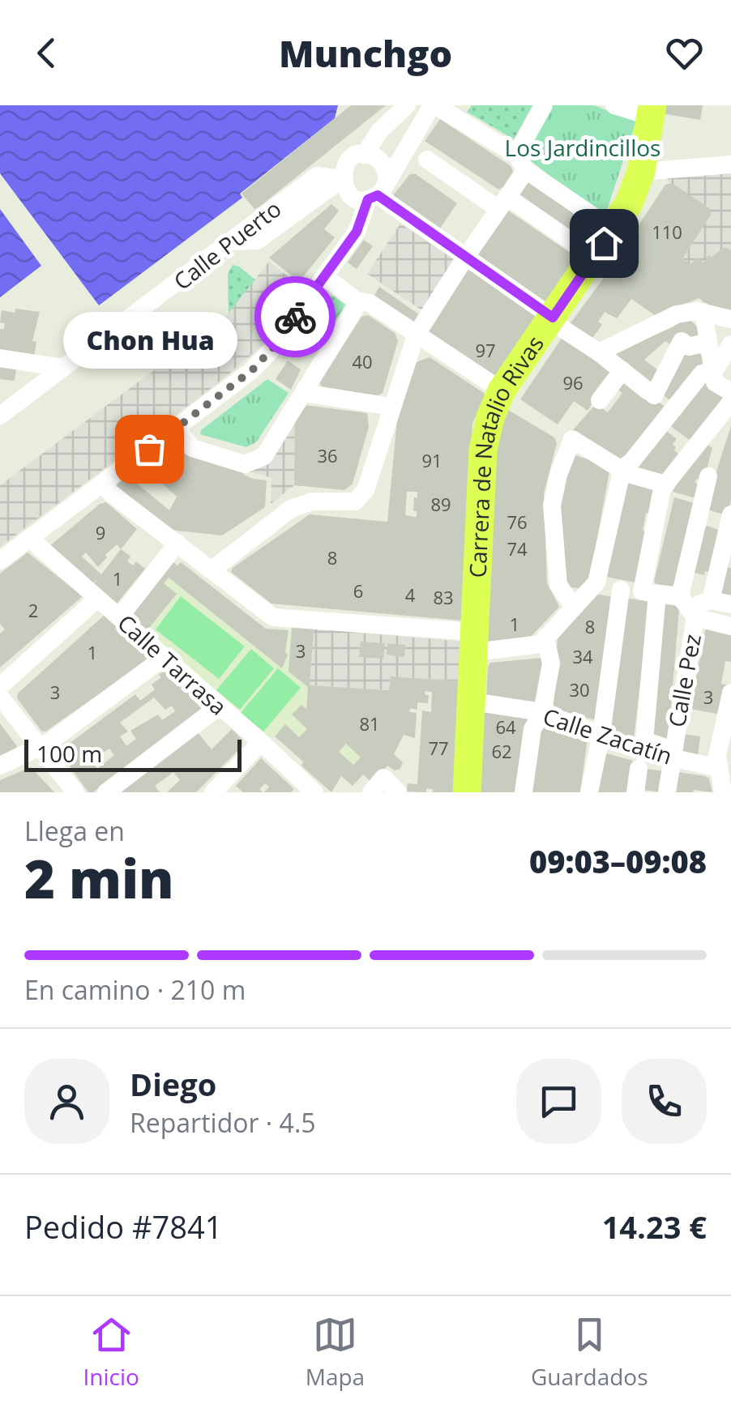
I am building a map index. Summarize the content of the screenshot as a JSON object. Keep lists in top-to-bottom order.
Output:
{
  "streets": {
    "highway": ["Carrera de Natalio Rivas"],
    "street": [
      "Calle Puerto",
      "Calle Tarrasa",
      "Calle Pez",
      "Calle Zacatín"
    ]
  },
  "crossings": [
    ["Carrera de Natalio Rivas", "Calle Zacatín"],
    ["Calle Pez", "Calle Zacatín"]
  ],
  "parks": ["Los Jardincillos"],
  "places": ["Chon Hua"],
  "house_numbers": [
    "110",
    "97",
    "40",
    "96",
    "36",
    "91",
    "89",
    "76",
    "9",
    "74",
    "8",
    "1",
    "6",
    "4",
    "83",
    "2",
    "1",
    "8",
    "3",
    "1",
    "34",
    "30",
    "3",
    "3",
    "81",
    "64",
    "77",
    "62"
  ],
  "scale_bar": "100 m",
  "page": {
    "header": "Munchgo",
    "bubble": "Chon Hua",
    "scale": "100 m",
    "heading": ["2 min", "Llega en", "09:03–09:08"],
    "panel": [
      "Diego",
      "Repartidor · 4.5",
      "Pedido #7841",
      "14.23 €"
    ],
    "bar": "En camino · 210 m",
    "tabs": ["Inicio", "Mapa", "Guardados"]
  }
}
